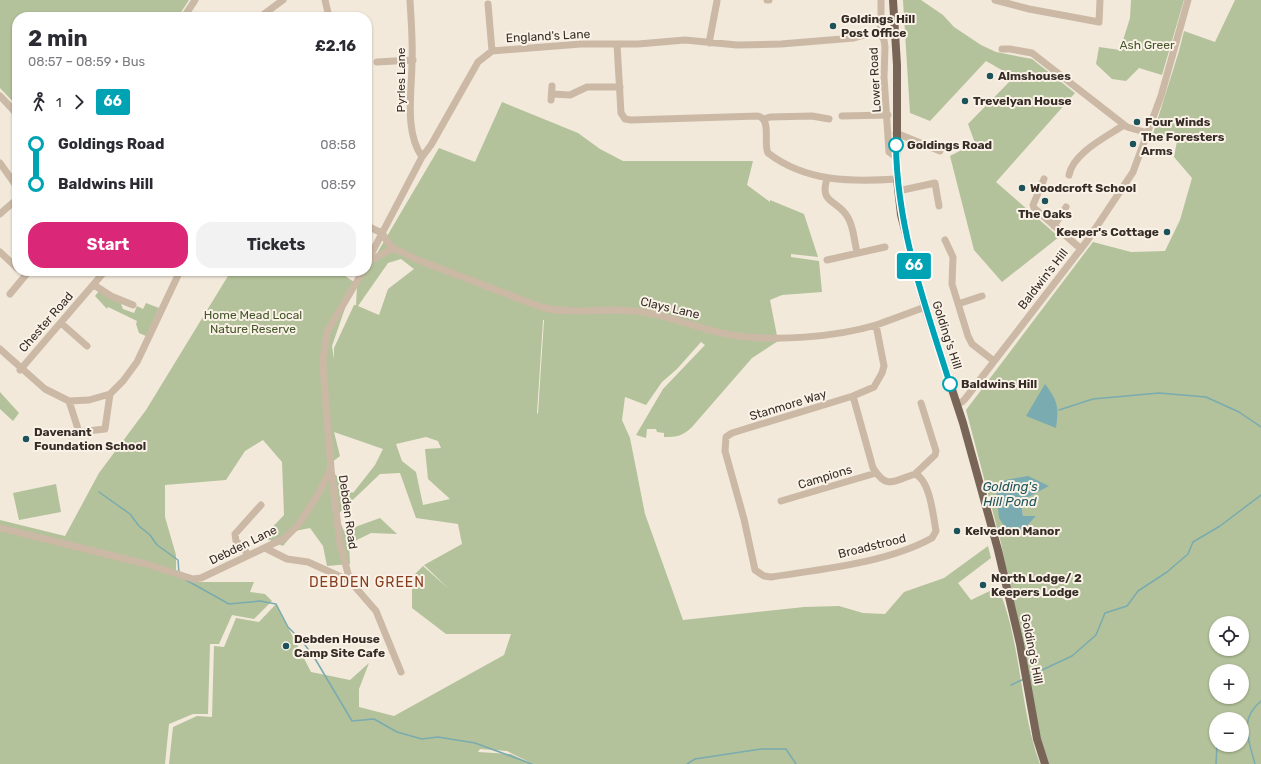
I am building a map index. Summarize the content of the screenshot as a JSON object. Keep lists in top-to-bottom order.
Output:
{
  "streets": {
    "main road": ["Golding's Hill"],
    "street": [
      "England's Lane",
      "Pyrles Lane",
      "Lower Road",
      "Baldwin's Hill",
      "Clays Lane",
      "Chester Road",
      "Stanmore Way",
      "Campions",
      "Debden Road",
      "Debden Lane",
      "Broadstrood"
    ]
  },
  "crossings": [
    ["England's Lane", "Pyrles Lane"],
    ["England's Lane", "Lower Road"],
    ["England's Lane", "Clays Lane"],
    ["Lower Road", "Golding's Hill"],
    ["Baldwin's Hill", "Golding's Hill"],
    ["Clays Lane", "Golding's Hill"],
    ["Clays Lane", "Stanmore Way"],
    ["Stanmore Way", "Broadstrood"],
    ["Debden Road", "Debden Lane"]
  ],
  "districts": ["DEBDEN GREEN"],
  "water": ["Golding's Hill Pond"],
  "parks": ["Ash Greer", "Home Mead Local Nature Reserve"],
  "places": [
    "Goldings Hill Post Office",
    "Almshouses",
    "Trevelyan House",
    "Four Winds",
    "The Foresters Arms",
    "Goldings Road",
    "Woodcroft School",
    "The Oaks",
    "Keeper's Cottage",
    "Baldwins Hill",
    "Davenant Foundation School",
    "Kelvedon Manor",
    "North Lodge/ 2 Keepers Lodge",
    "Debden House Camp Site Cafe"
  ],
  "lines": ["bus line 66"],
  "page": {
    "on_map": "66",
    "heading": ["2 min", "08:57 – 08:59 · Bus", "£2.16"],
    "legs": ["1", "66"],
    "list": [
      {
        "name": "Goldings Road",
        "value": "08:58"
      },
      {
        "name": "Baldwins Hill",
        "value": "08:59"
      }
    ],
    "buttons": ["Start", "Tickets"],
    "map_buttons": ["+", "−"]
  }
}
